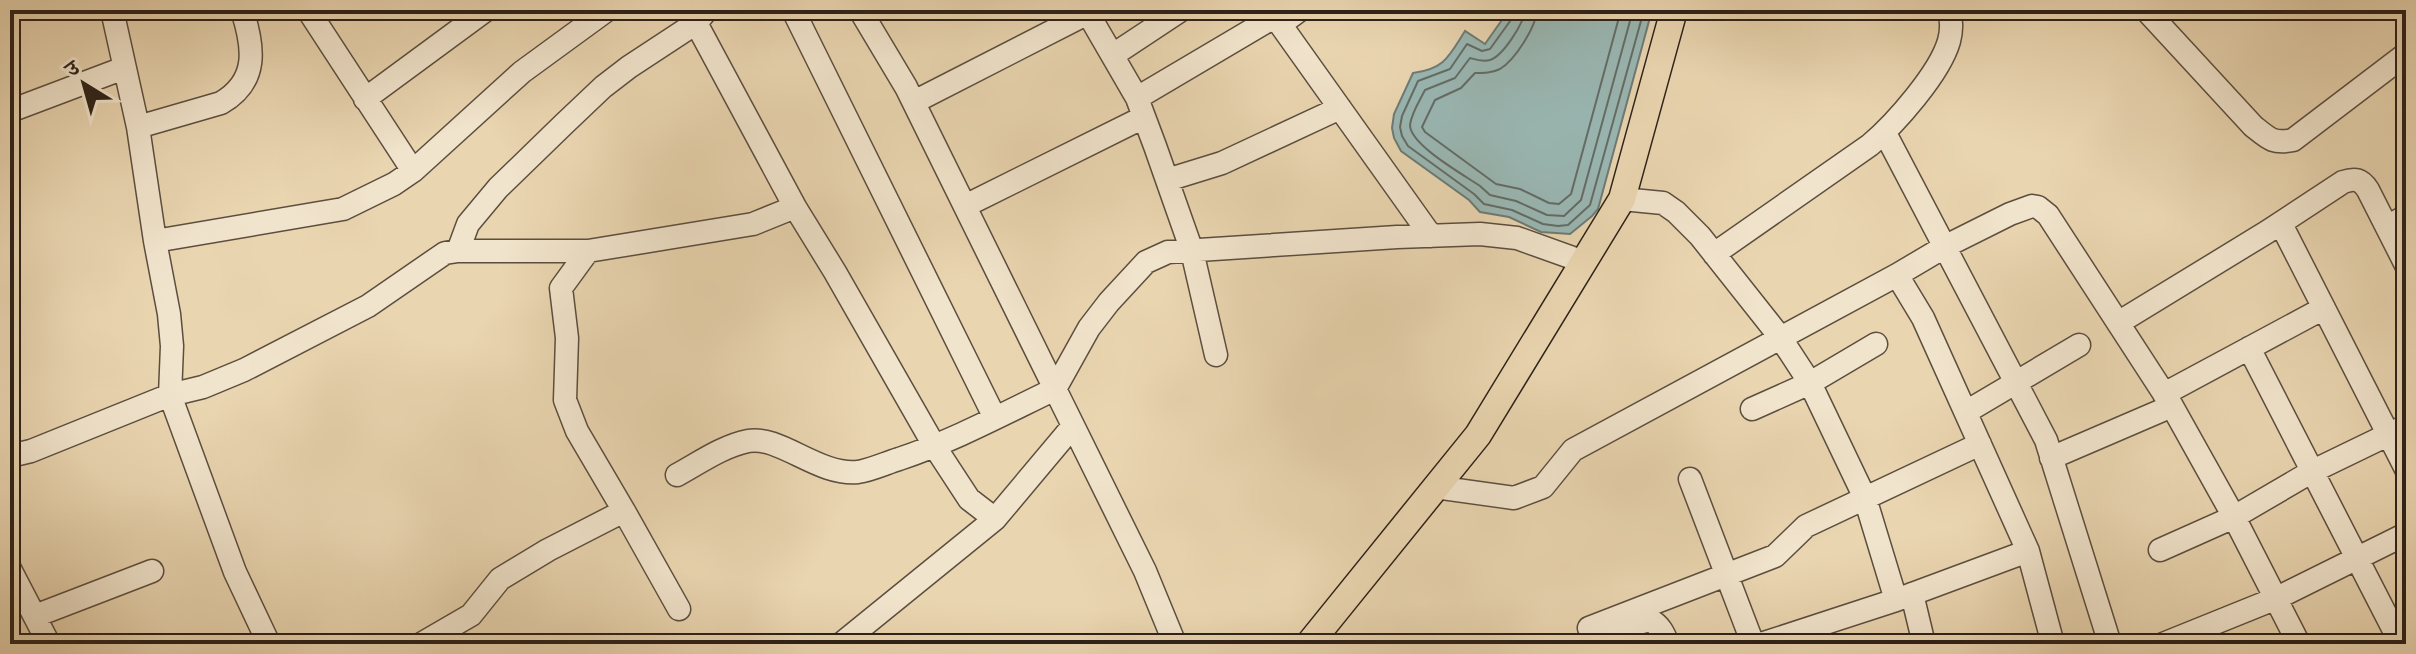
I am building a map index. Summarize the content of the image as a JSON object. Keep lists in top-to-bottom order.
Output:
{
  "north": "top left"
}
